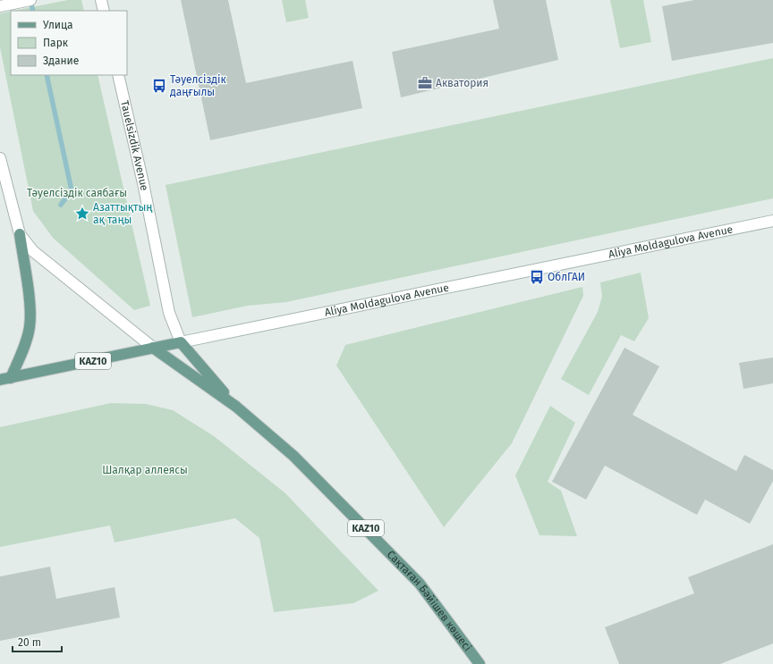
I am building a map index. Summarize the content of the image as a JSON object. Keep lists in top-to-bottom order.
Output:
{
  "streets": {
    "main road": [
      "Tauelsizdik Avenue",
      "Aliya Moldagulova Avenue",
      "KAZ10",
      "Сақтаған Бәйішев көшесі"
    ]
  },
  "crossings": [
    ["Tauelsizdik Avenue", "Aliya Moldagulova Avenue"],
    ["Tauelsizdik Avenue", "Сақтаған Бәйішев көшесі"],
    ["Aliya Moldagulova Avenue", "Сақтаған Бәйішев көшесі"]
  ],
  "parks": ["Тәуелсіздік саябағы", "Шалқар аллеясы"],
  "places": {
    "office": ["Акватория"],
    "bus stop": ["Тәуелсіздік даңғылы", "ОблГАИ"],
    "place": ["Азаттықтың ақ таңы"]
  },
  "legend": ["Улица", "Парк", "Здание"],
  "scale_bar": "20 m"
}
